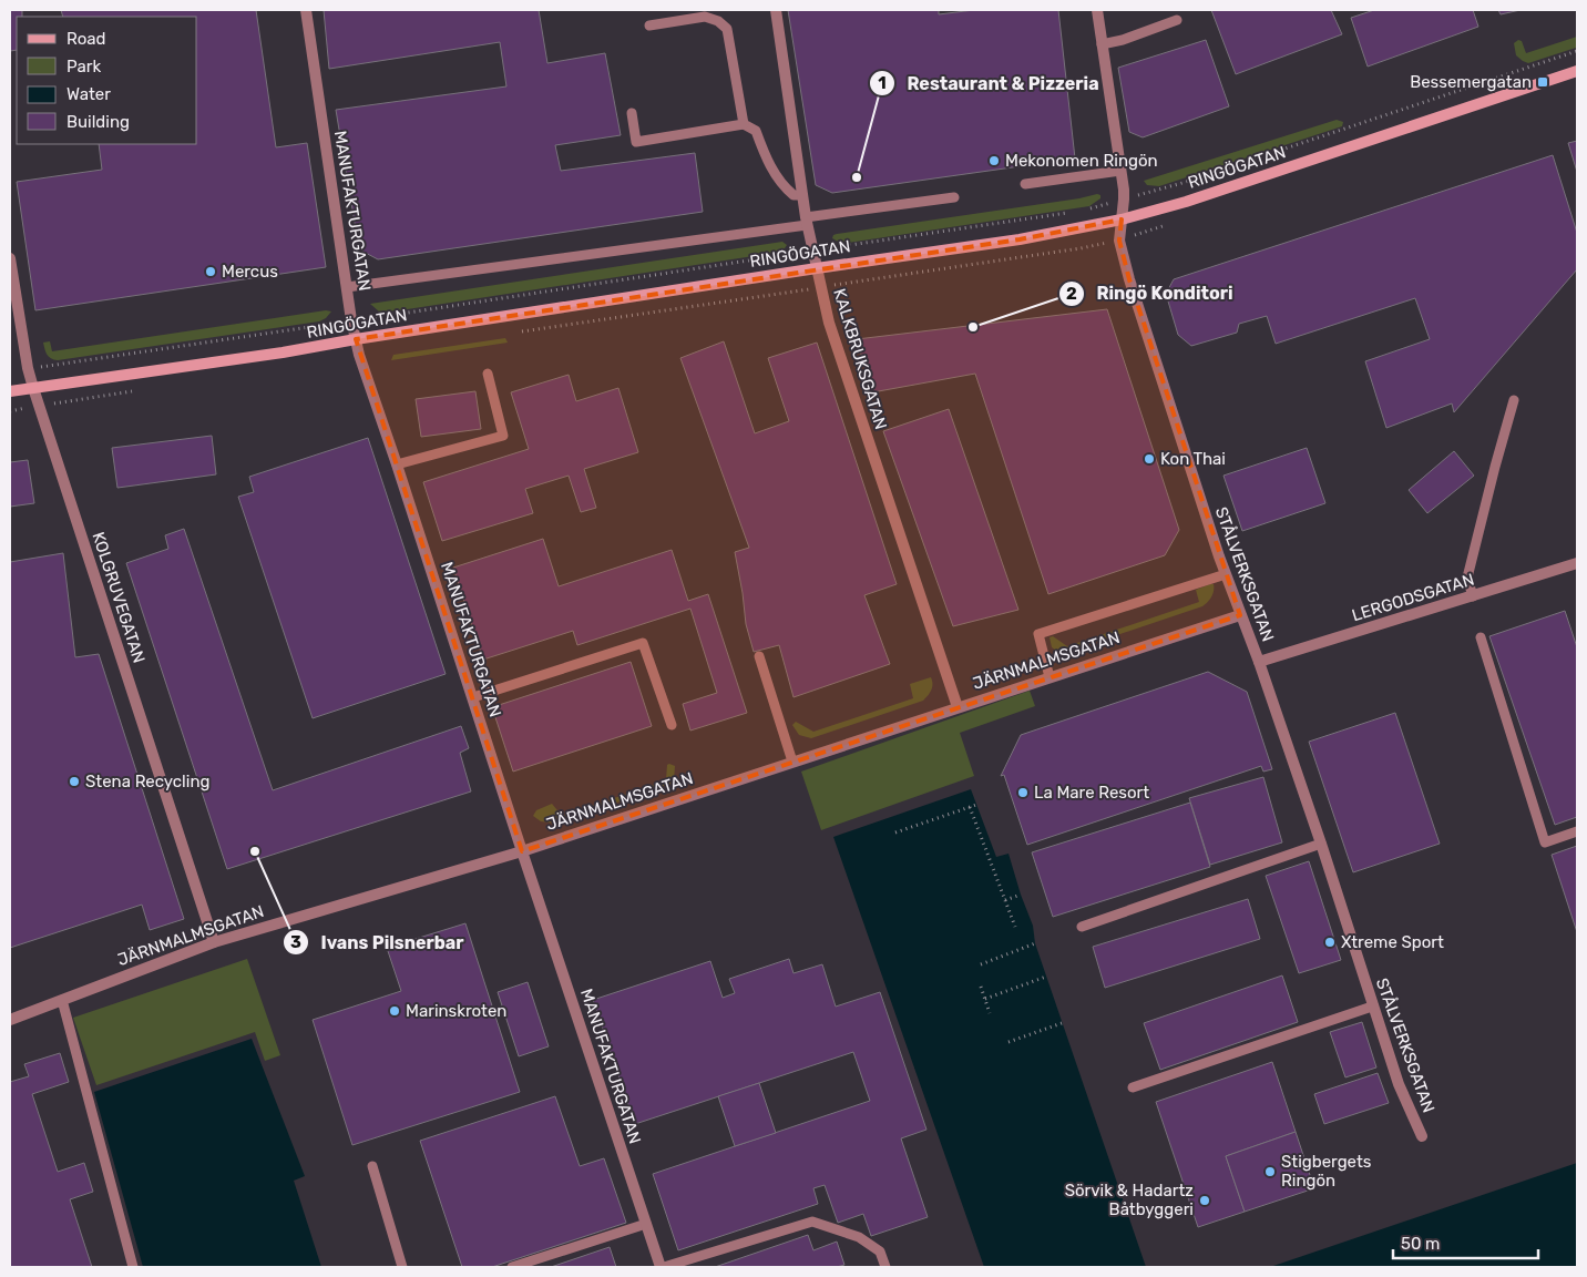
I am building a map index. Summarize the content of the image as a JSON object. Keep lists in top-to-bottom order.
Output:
{
  "streets": {
    "street": [
      "RINGÖGATAN",
      "MANUFAKTURGATAN",
      "KALKBRUKSGATAN",
      "STÅLVERKSGATAN",
      "KOLGRUVEGATAN",
      "LERGODSGATAN",
      "JÄRNMALMSGATAN"
    ]
  },
  "crossings": [
    ["RINGÖGATAN", "MANUFAKTURGATAN"],
    ["RINGÖGATAN", "KALKBRUKSGATAN"],
    ["RINGÖGATAN", "STÅLVERKSGATAN"],
    ["RINGÖGATAN", "KOLGRUVEGATAN"],
    ["MANUFAKTURGATAN", "JÄRNMALMSGATAN"],
    ["KALKBRUKSGATAN", "JÄRNMALMSGATAN"],
    ["STÅLVERKSGATAN", "LERGODSGATAN"],
    ["STÅLVERKSGATAN", "JÄRNMALMSGATAN"],
    ["KOLGRUVEGATAN", "JÄRNMALMSGATAN"]
  ],
  "places": {
    "transit": ["Bessemergatan"],
    "other": [
      "Mekonomen Ringön",
      "Restaurant & Pizzeria",
      "Mercus",
      "Ringö Konditori",
      "Kon Thai",
      "Stena Recycling",
      "La Mare Resort",
      "Ivans Pilsnerbar",
      "Xtreme Sport",
      "Marinskroten",
      "Stigbergets Ringön",
      "Sörvik & Hadartz Båtbyggeri"
    ]
  },
  "legend": [
    "Road",
    "Park",
    "Water",
    "Building"
  ],
  "scale_bar": "50 m"
}
